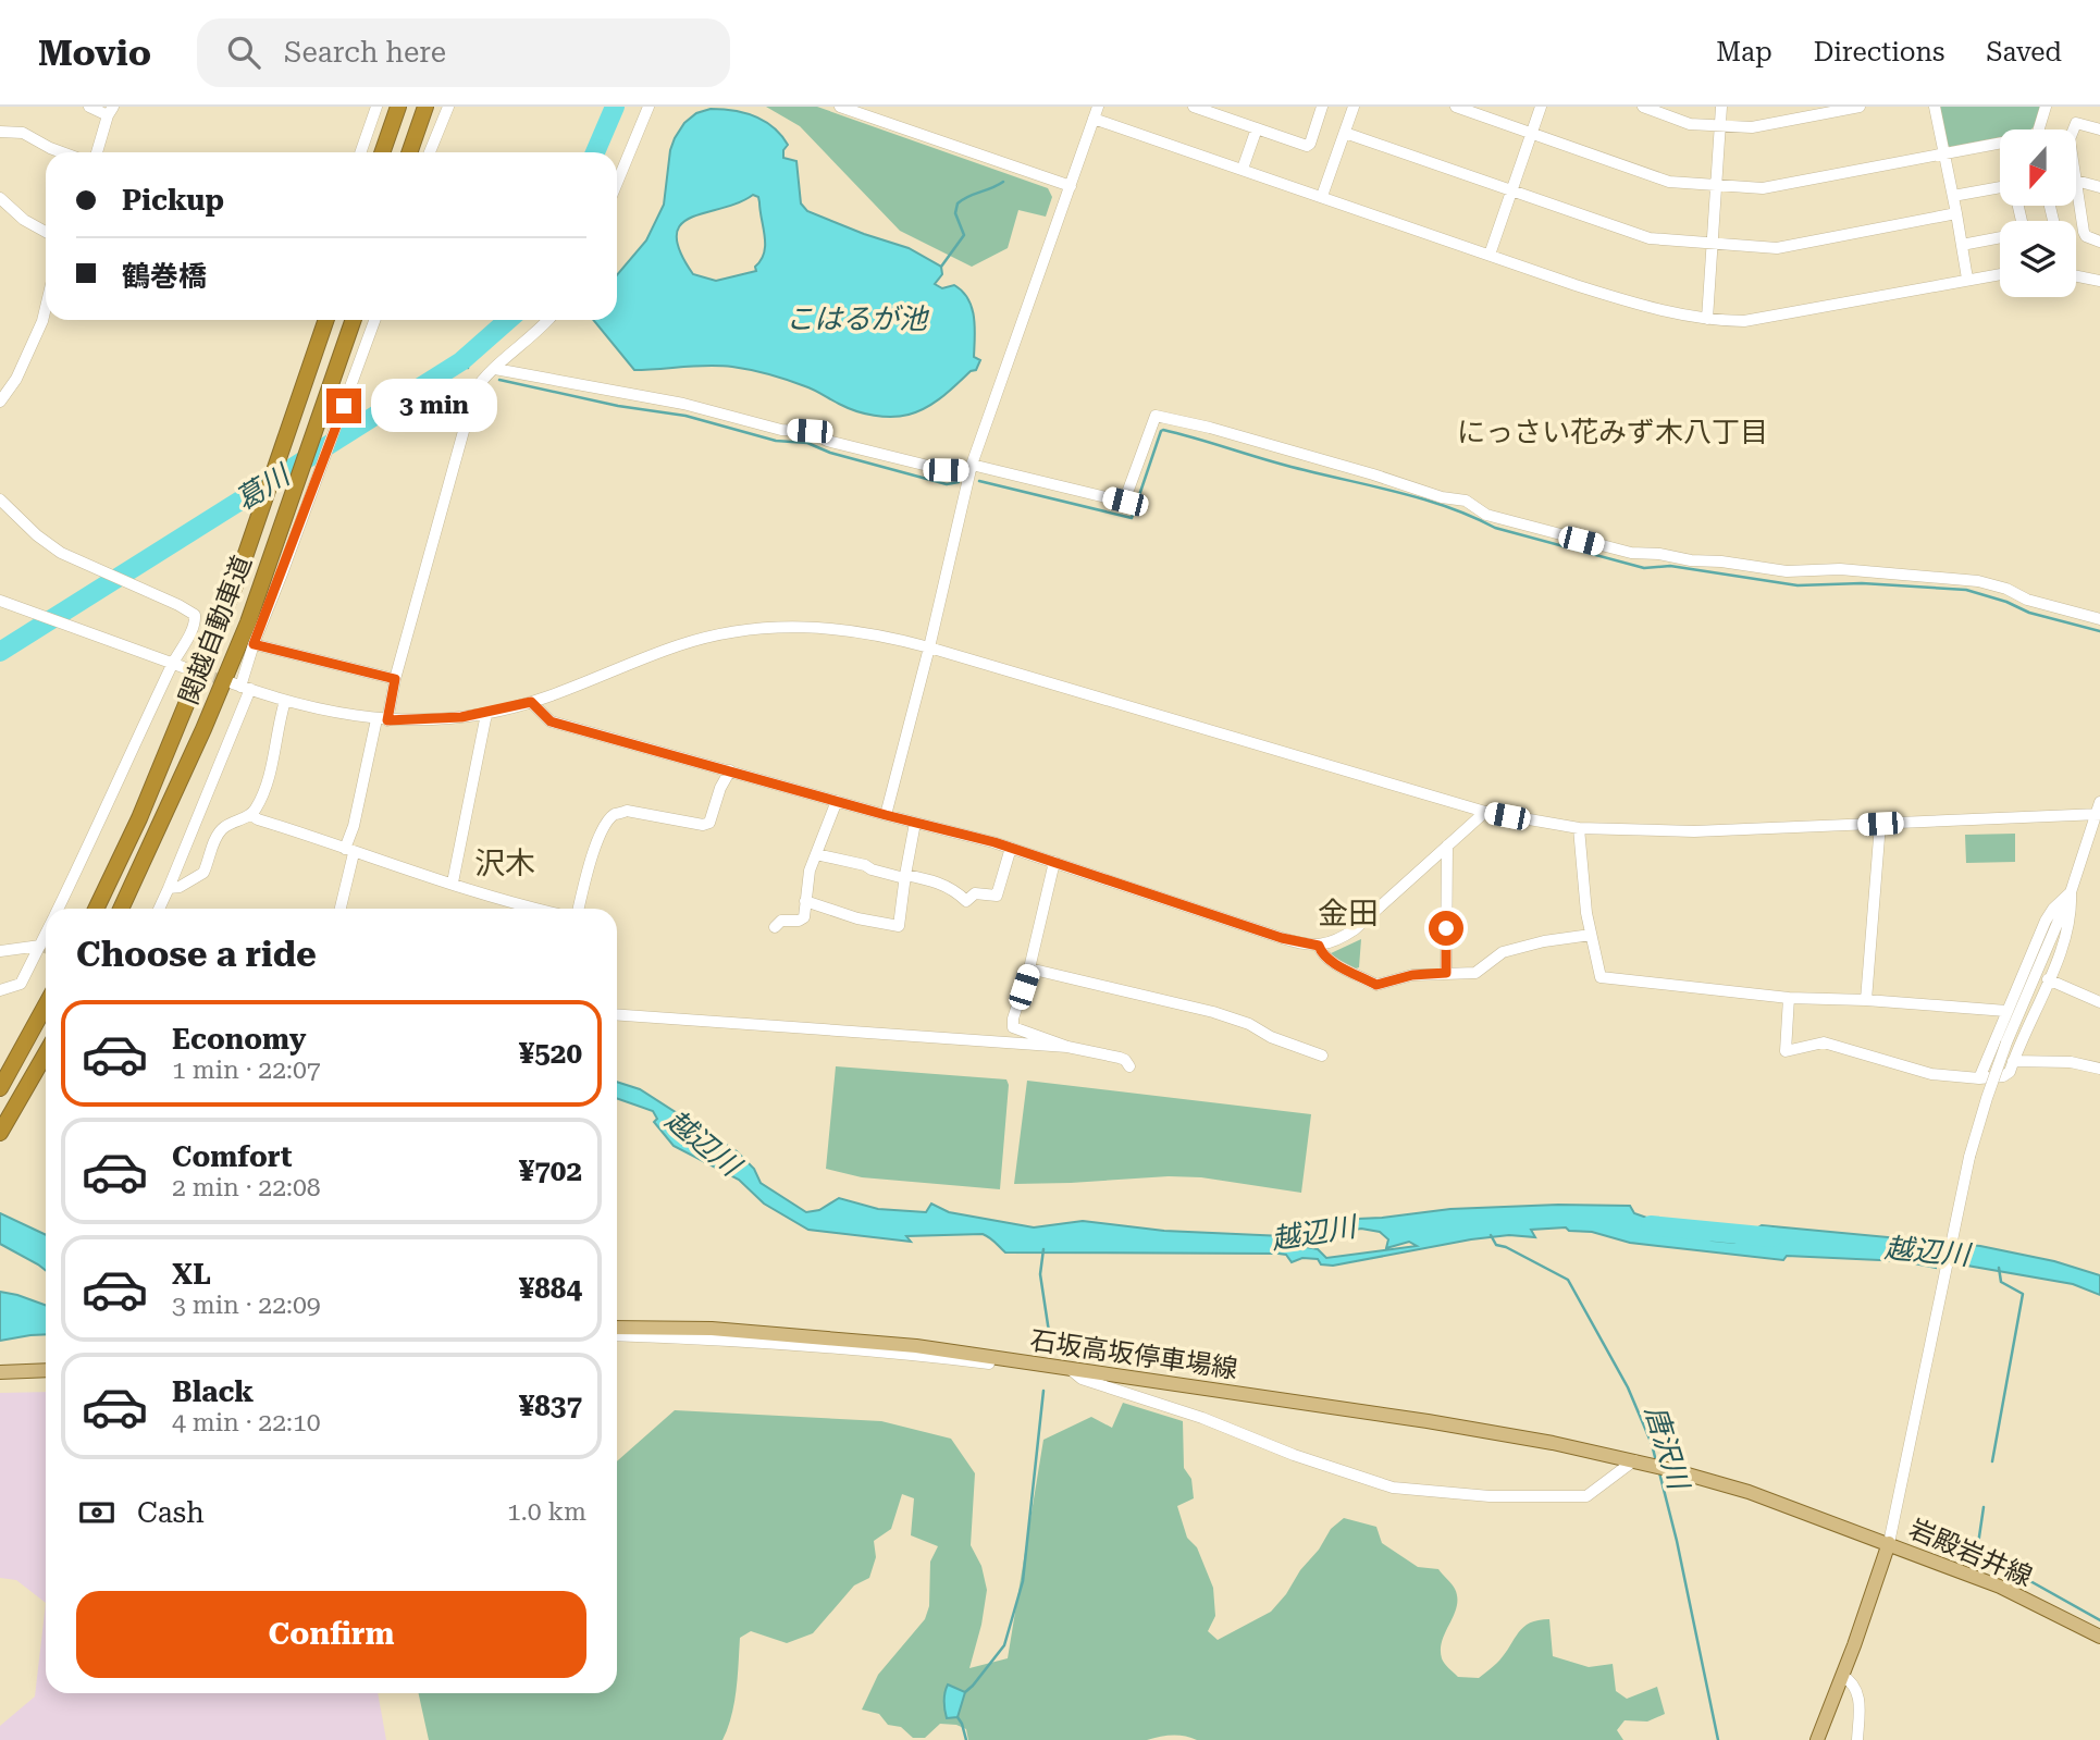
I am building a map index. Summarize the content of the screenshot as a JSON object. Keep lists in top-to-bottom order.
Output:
{
  "streets": {
    "highway": ["関越自動車道"],
    "main road": ["石坂高坂停車場線", "岩殿岩井線"]
  },
  "crossings": [
    ["石坂高坂停車場線", "岩殿岩井線"]
  ],
  "districts": ["にっさい花みず木八丁目", "沢木", "金田"],
  "water": [
    "こはるが池",
    "葛川",
    "越辺川",
    "唐沢川"
  ],
  "north": "bottom",
  "page": {
    "header": "Movio",
    "search": "Search here",
    "nav": ["Map", "Directions", "Saved"],
    "banner": ["Pickup", "鶴巻橋"],
    "bubble": "3 min",
    "heading": "Choose a ride",
    "list": [
      {
        "name": "Economy",
        "note": "1 min · 22:07",
        "value": "¥520"
      },
      {
        "name": "Comfort",
        "note": "2 min · 22:08",
        "value": "¥702"
      },
      {
        "name": "XL",
        "note": "3 min · 22:09",
        "value": "¥884"
      },
      {
        "name": "Black",
        "note": "4 min · 22:10",
        "value": "¥837"
      }
    ],
    "pay": ["Cash", "1.0 km"],
    "buttons": "Confirm"
  }
}
